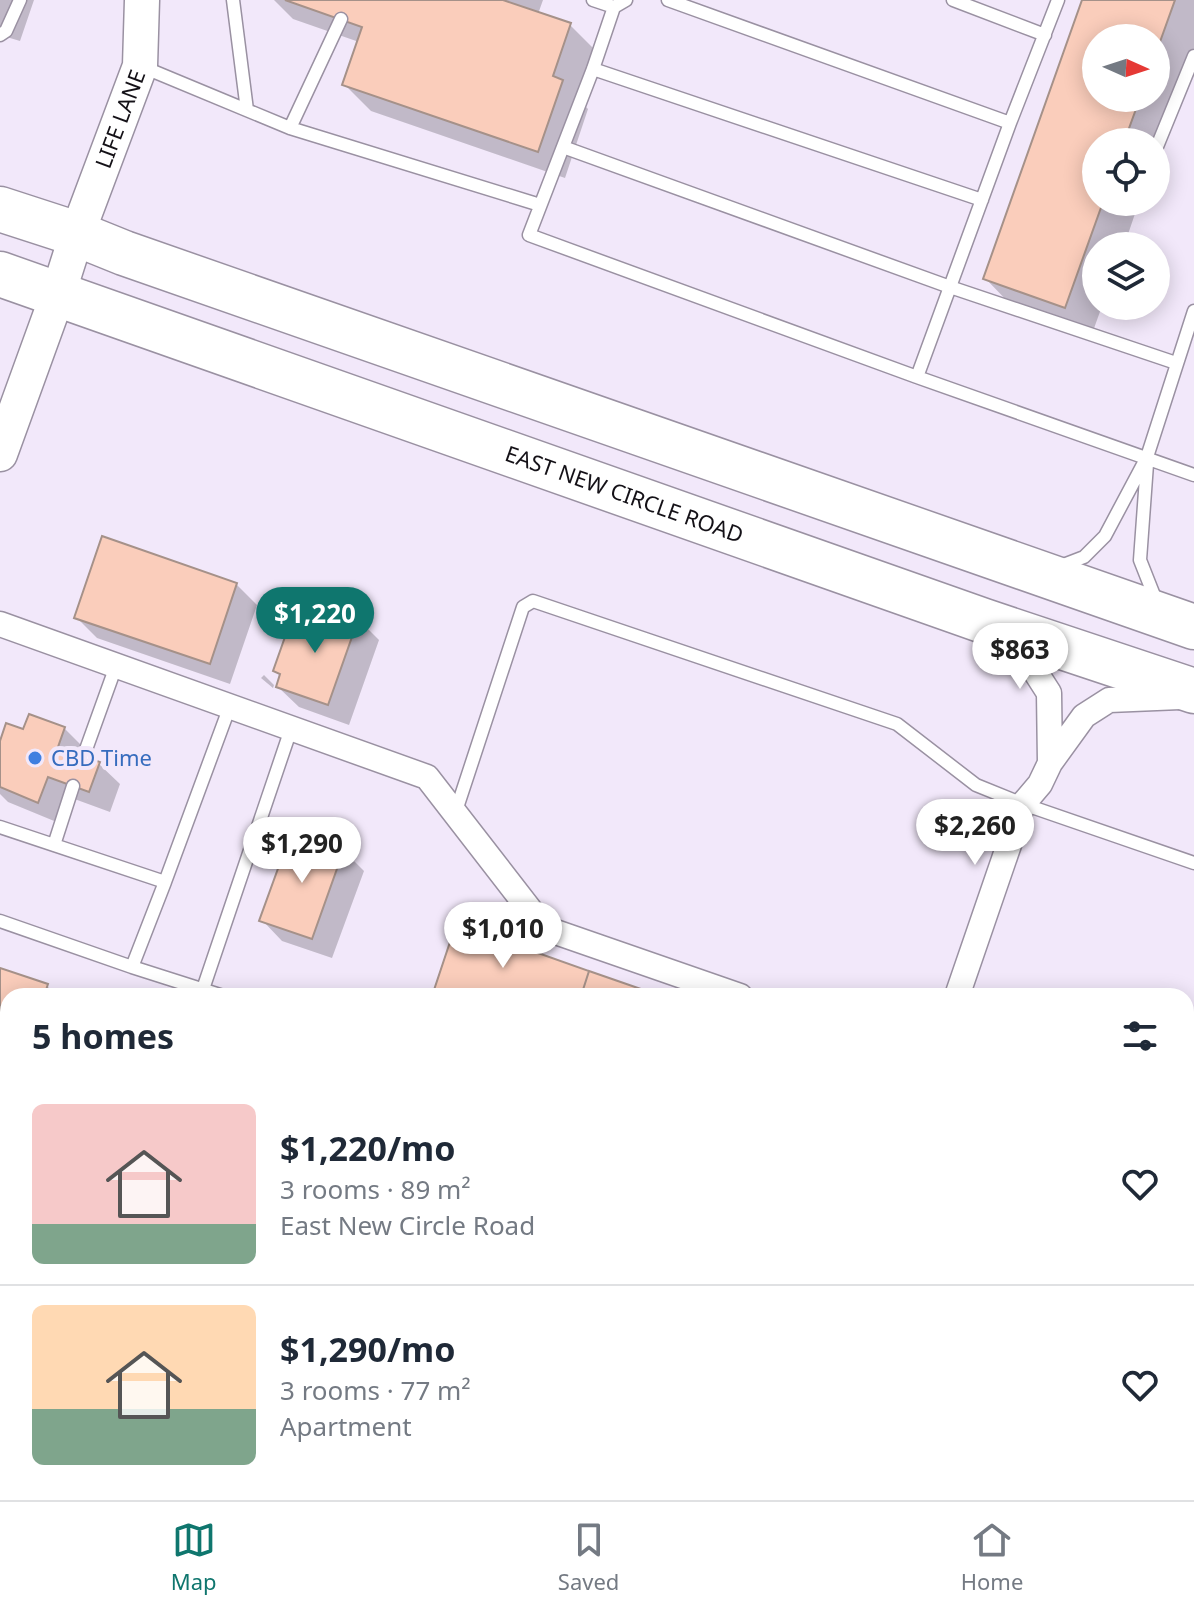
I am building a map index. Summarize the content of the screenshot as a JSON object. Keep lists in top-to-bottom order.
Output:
{
  "streets": {
    "highway": ["EAST NEW CIRCLE ROAD"],
    "street": ["LIFE LANE"]
  },
  "crossings": [
    ["LIFE LANE", "EAST NEW CIRCLE ROAD"]
  ],
  "places": ["CBD Time"],
  "north": "right",
  "page": {
    "price": [
      "$1,220",
      "$863",
      "$2,260",
      "$1,290",
      "$1,010"
    ],
    "heading": "5 homes",
    "list": [
      {
        "name": "$1,220/mo",
        "note": "3 rooms · 89 m² · East New Circle Road"
      },
      {
        "name": "$1,290/mo",
        "note": "3 rooms · 77 m² · Apartment"
      }
    ],
    "tabs": ["Map", "Saved", "Home"]
  }
}
